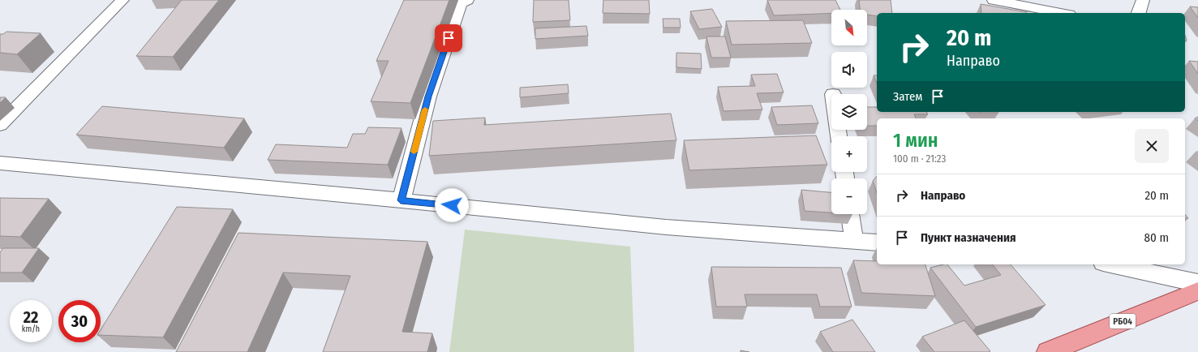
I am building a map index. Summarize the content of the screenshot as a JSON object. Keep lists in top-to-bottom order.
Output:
{
  "streets": {
    "main road": ["РБ04"]
  },
  "north": "bottom right",
  "page": {
    "map_buttons": ["+", "−"],
    "turn": ["20 m", "Направо"],
    "then": "Затем",
    "heading": ["1 мин", "100 m · 21:23"],
    "list": [
      {
        "name": "Направо",
        "value": "20 m"
      },
      {
        "name": "Пункт назначения",
        "value": "80 m"
      }
    ],
    "speed": "22 km/h",
    "limit": "30"
  }
}
